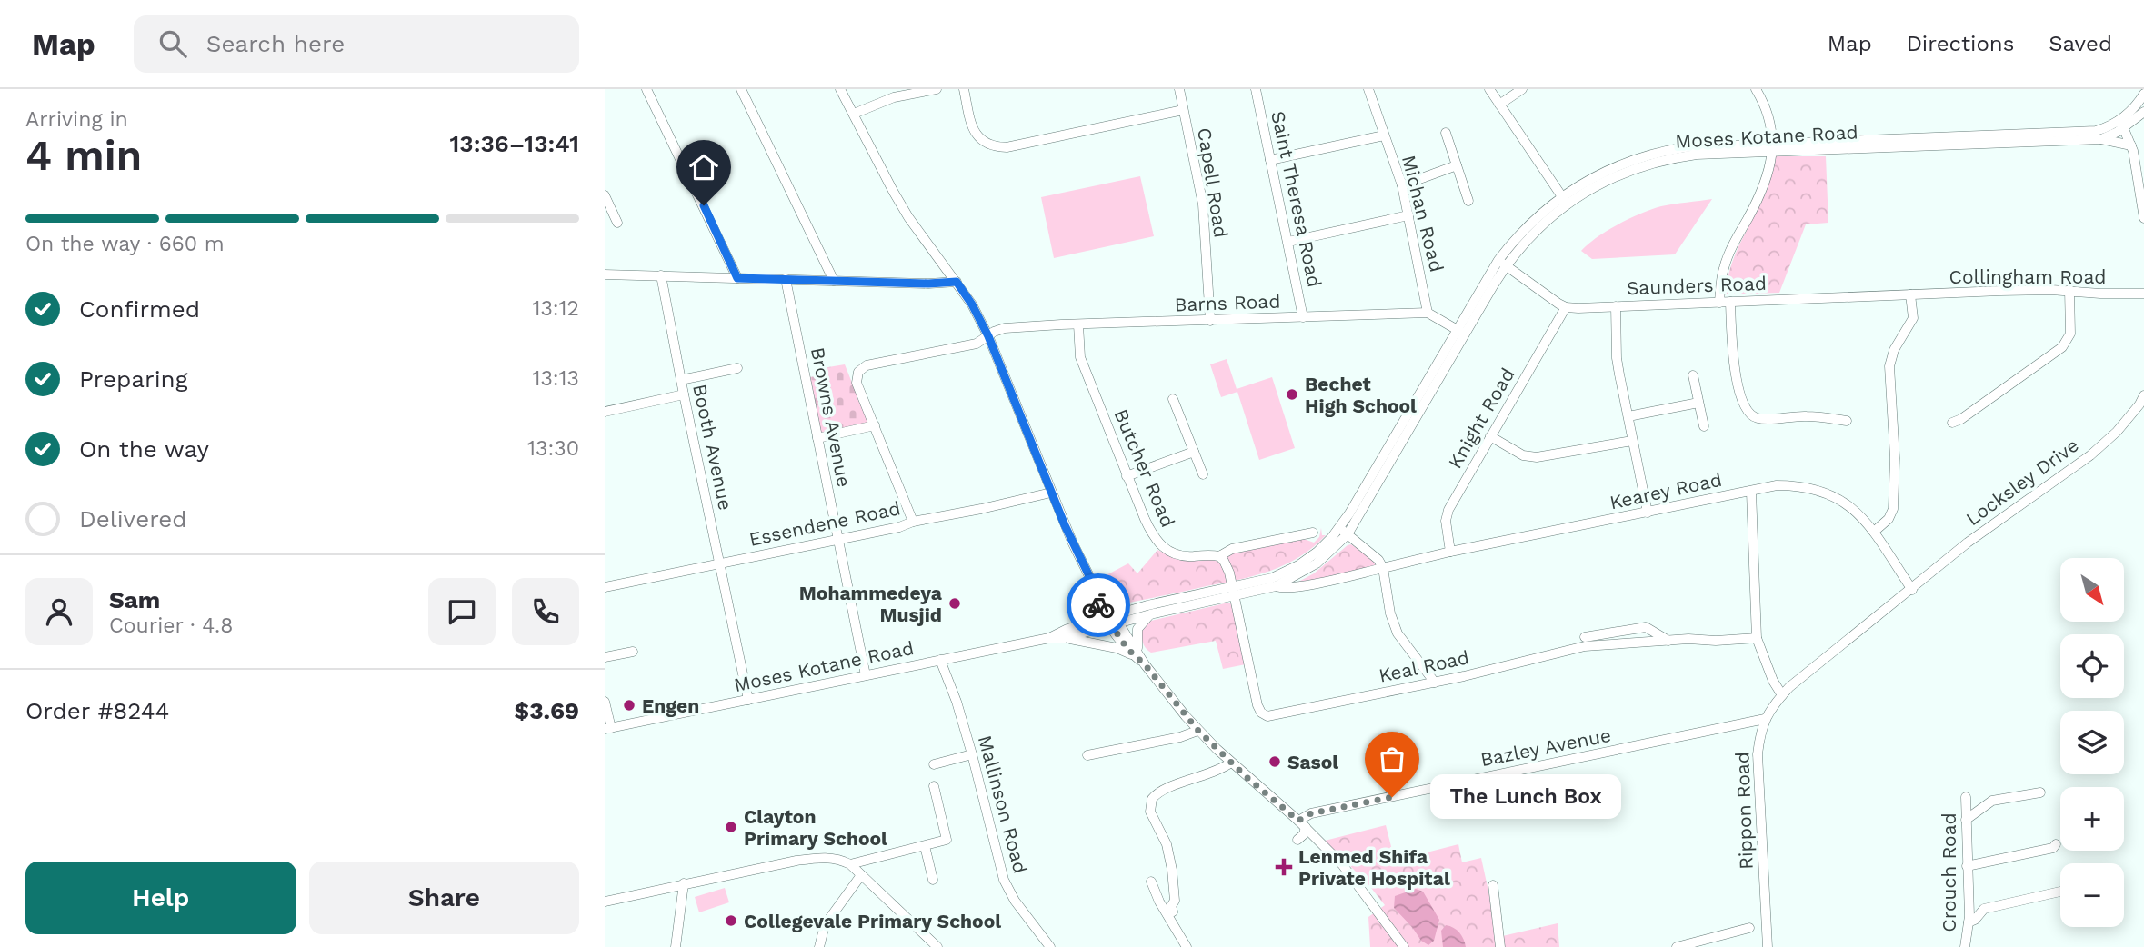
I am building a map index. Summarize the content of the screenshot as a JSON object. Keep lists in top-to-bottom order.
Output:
{
  "streets": {
    "street": [
      "Moses Kotane Road",
      "Capell Road",
      "Saint Theresa Road",
      "Michan Road",
      "Collingham Road",
      "Saunders Road",
      "Barns Road",
      "Browns Avenue",
      "Knight Road",
      "Booth Avenue",
      "Butcher Road",
      "Locksley Drive",
      "Kearey Road",
      "Essendene Road",
      "Keal Road",
      "Bazley Avenue",
      "Mallinson Road",
      "Rippon Road",
      "Crouch Road"
    ]
  },
  "crossings": [
    ["Moses Kotane Road", "Browns Avenue"],
    ["Moses Kotane Road", "Booth Avenue"],
    ["Moses Kotane Road", "Kearey Road"],
    ["Moses Kotane Road", "Keal Road"],
    ["Moses Kotane Road", "Mallinson Road"],
    ["Capell Road", "Barns Road"],
    ["Saint Theresa Road", "Barns Road"],
    ["Michan Road", "Barns Road"],
    ["Collingham Road", "Saunders Road"],
    ["Saunders Road", "Knight Road"],
    ["Barns Road", "Butcher Road"],
    ["Browns Avenue", "Essendene Road"],
    ["Knight Road", "Kearey Road"],
    ["Booth Avenue", "Essendene Road"],
    ["Butcher Road", "Keal Road"],
    ["Locksley Drive", "Kearey Road"],
    ["Locksley Drive", "Rippon Road"],
    ["Kearey Road", "Rippon Road"],
    ["Bazley Avenue", "Rippon Road"]
  ],
  "places": {
    "other": [
      "Bechet High School",
      "Mohammedeya Musjid",
      "Engen",
      "Sasol",
      "The Lunch Box",
      "Clayton Primary School",
      "Collegevale Primary School"
    ],
    "health": ["Lenmed Shifa Private Hospital"]
  },
  "north": "bottom right",
  "page": {
    "header": "Map",
    "search": "Search here",
    "nav": ["Map", "Directions", "Saved"],
    "heading": ["4 min", "Arriving in", "13:36–13:41"],
    "panel": [
      "Sam",
      "Courier · 4.8",
      "Order #8244",
      "$3.69"
    ],
    "bar": "On the way · 660 m",
    "list": [
      ["Confirmed", "13:12"],
      ["Preparing", "13:13"],
      ["On the way", "13:30"],
      "Delivered"
    ],
    "map_buttons": ["+", "−"],
    "bubble": "The Lunch Box",
    "buttons": ["Help", "Share"]
  }
}
